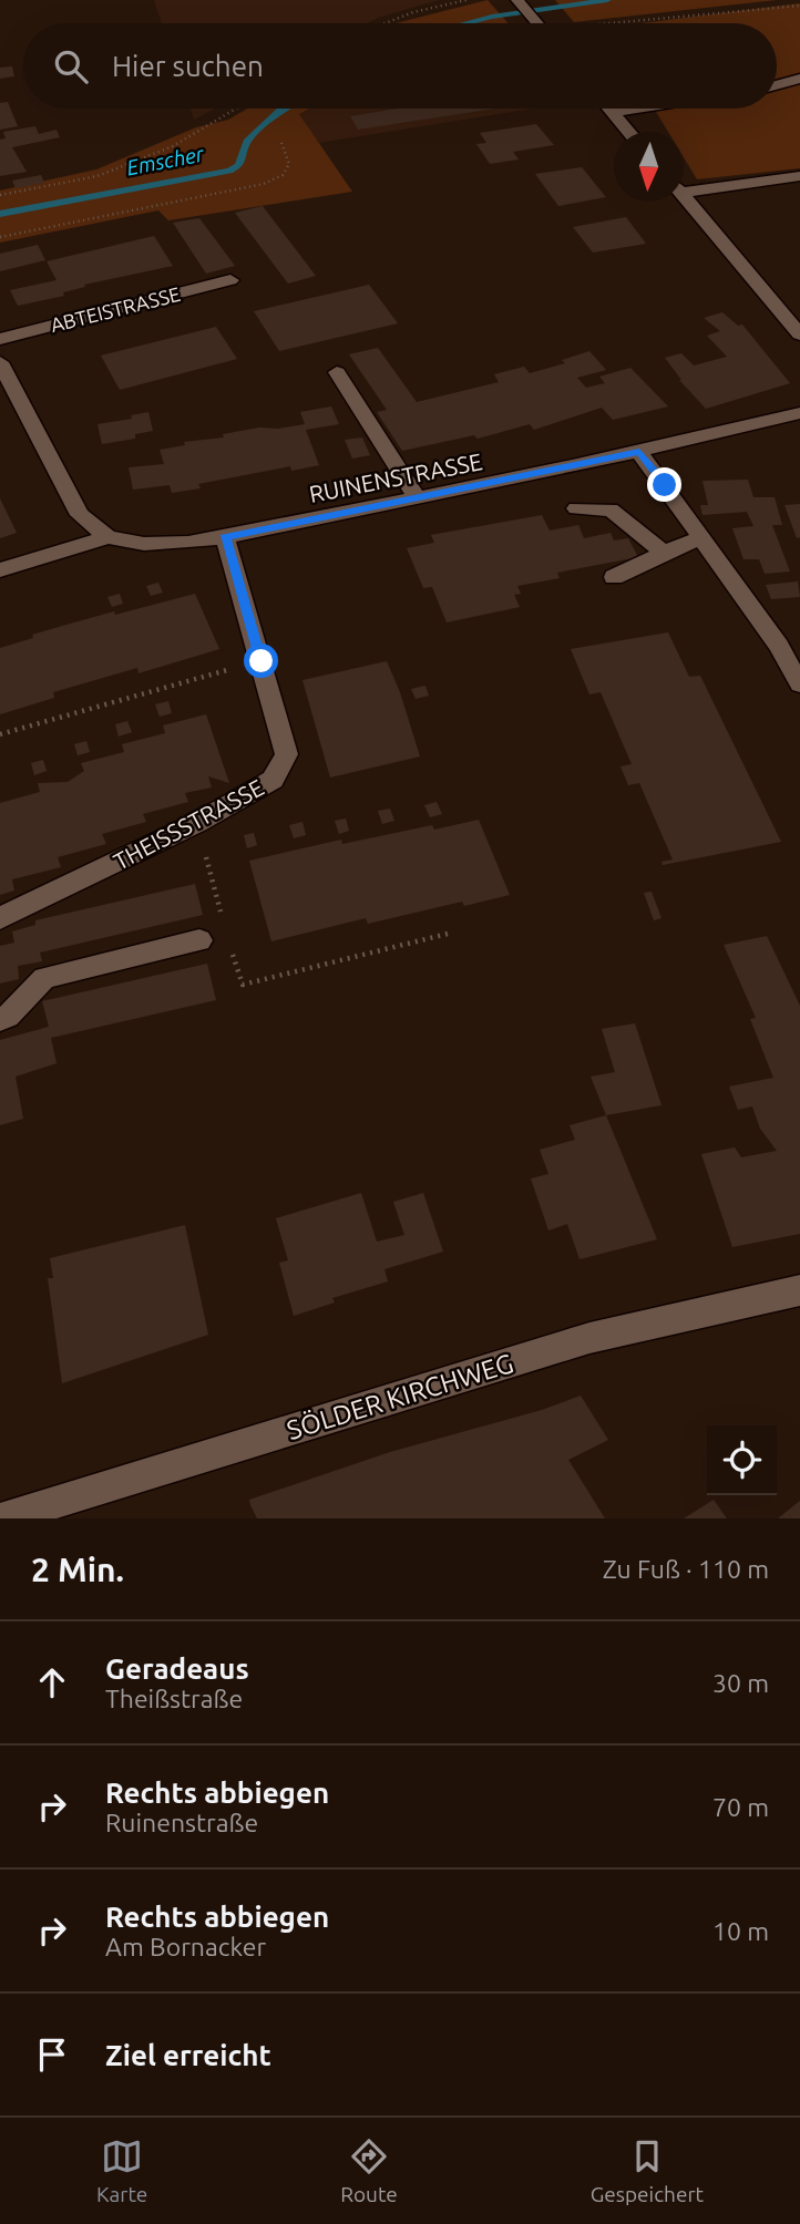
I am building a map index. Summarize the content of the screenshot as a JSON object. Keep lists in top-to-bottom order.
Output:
{
  "streets": {
    "street": [
      "ABTEISTRASSE",
      "RUINENSTRASSE",
      "THEISSSTRASSE",
      "SÖLDER KIRCHWEG"
    ]
  },
  "crossings": [
    ["RUINENSTRASSE", "THEISSSTRASSE"]
  ],
  "water": ["Emscher"],
  "north": "bottom",
  "page": {
    "search": "Hier suchen",
    "heading": ["2 Min.", "Zu Fuß · 110 m"],
    "list": [
      ["Geradeaus", "Theißstraße", "30 m"],
      ["Rechts abbiegen", "Ruinenstraße", "70 m"],
      ["Rechts abbiegen", "Am Bornacker", "10 m"],
      "Ziel erreicht"
    ],
    "nav": ["Karte", "Route", "Gespeichert"]
  }
}
